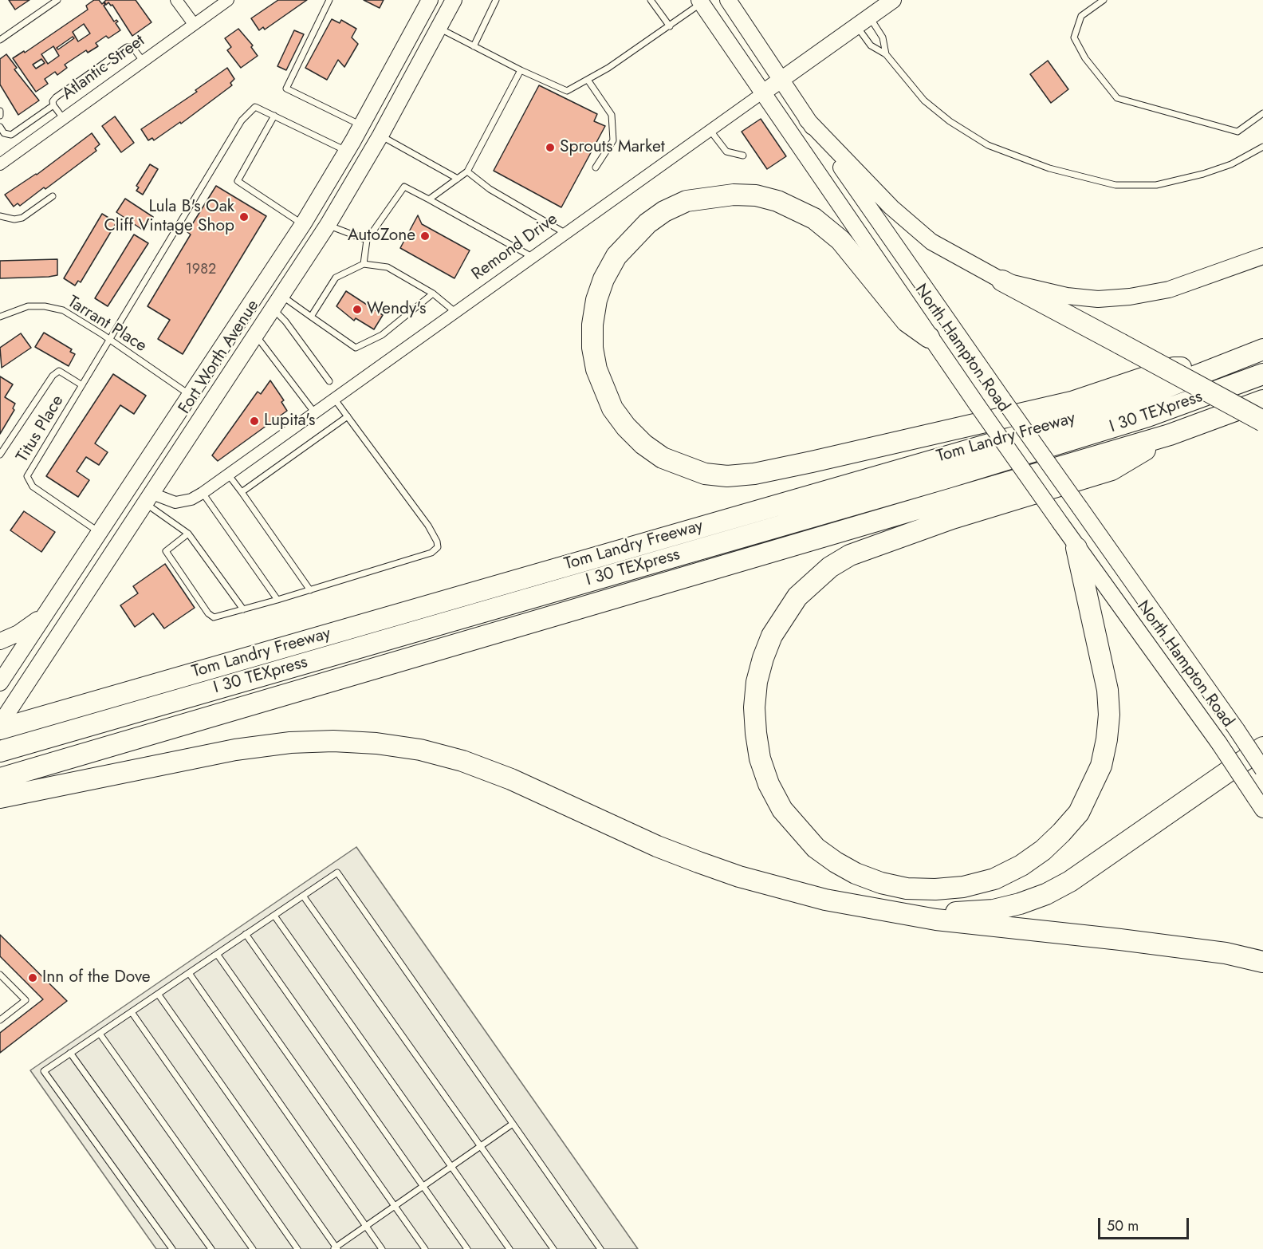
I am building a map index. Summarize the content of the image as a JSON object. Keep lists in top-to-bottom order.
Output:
{
  "streets": {
    "highway": ["I 30 TEXpress", "Tom Landry Freeway"],
    "main road": ["Remond Drive", "North Hampton Road", "Fort Worth Avenue"],
    "street": ["Atlantic Street"],
    "lane": ["Tarrant Place", "Titus Place"]
  },
  "crossings": [
    ["Remond Drive", "North Hampton Road"],
    ["Remond Drive", "Fort Worth Avenue"],
    ["Tarrant Place", "Fort Worth Avenue"],
    ["Tarrant Place", "Titus Place"],
    ["Fort Worth Avenue", "Titus Place"]
  ],
  "places": [
    "Sprouts Market",
    "Lula B's Oak Cliff Vintage Shop",
    "AutoZone",
    "Wendy's",
    "Lupita's",
    "Inn of the Dove"
  ],
  "house_numbers": ["1982"],
  "scale_bar": "50 m"
}
